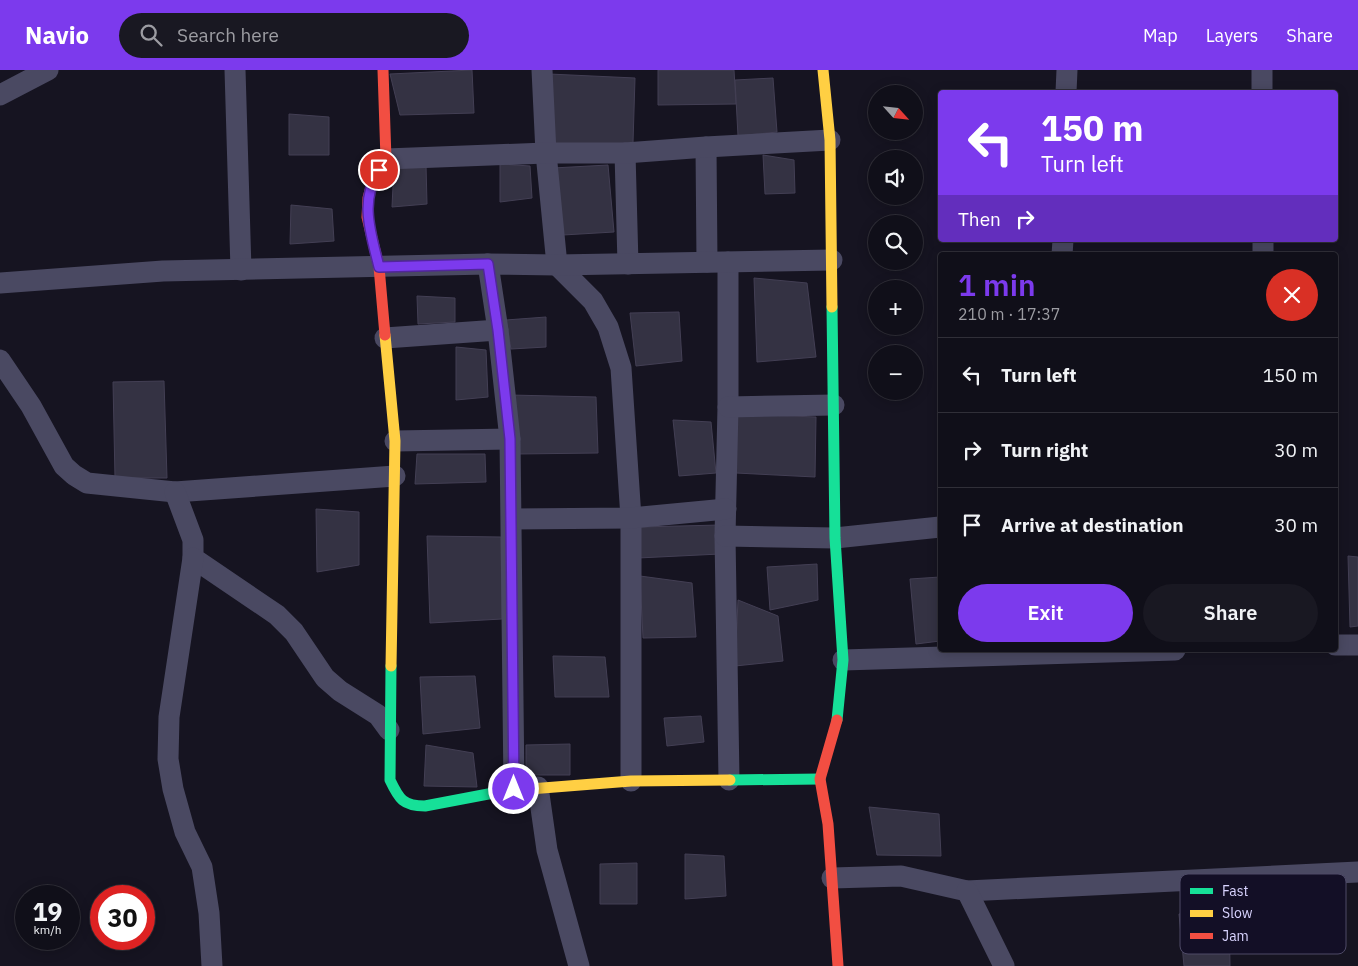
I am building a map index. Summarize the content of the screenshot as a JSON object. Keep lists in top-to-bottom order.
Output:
{
  "legend": ["Fast", "Slow", "Jam"],
  "north": "bottom right",
  "page": {
    "header": "Navio",
    "search": "Search here",
    "nav": ["Map", "Layers", "Share"],
    "map_buttons": ["+", "−"],
    "turn": ["150 m", "Turn left"],
    "then": "Then",
    "heading": ["1 min", "210 m · 17:37"],
    "list": [
      {
        "name": "Turn left",
        "value": "150 m"
      },
      {
        "name": "Turn right",
        "value": "30 m"
      },
      {
        "name": "Arrive at destination",
        "value": "30 m"
      }
    ],
    "buttons": ["Exit", "Share"],
    "speed": "19 km/h",
    "limit": "30"
  }
}
